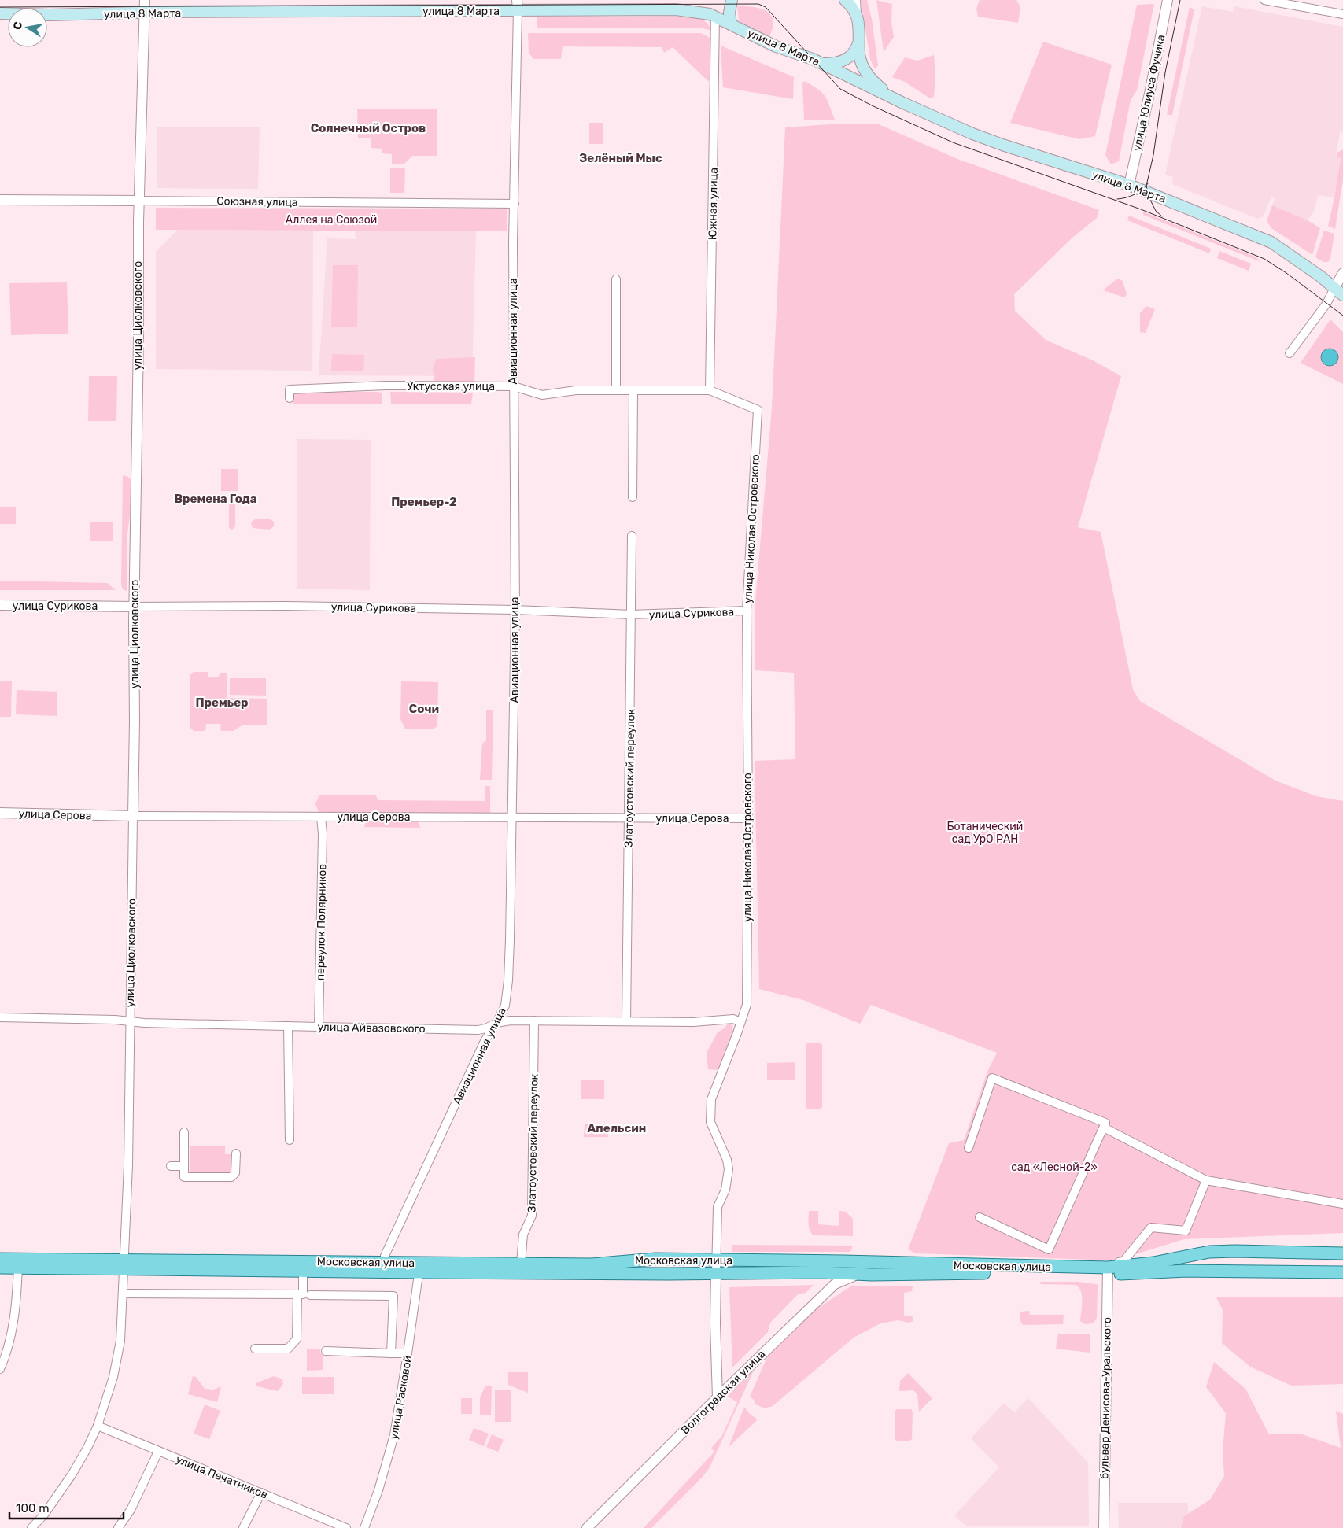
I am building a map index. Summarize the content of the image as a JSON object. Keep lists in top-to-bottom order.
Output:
{
  "streets": {
    "main road": ["улица 8 Марта", "Московская улица"],
    "street": [
      "улица Юлиуса Фучика",
      "Союзная улица",
      "Южная улица",
      "улица Циолковского",
      "Авиационная улица",
      "Уктусская улица",
      "улица Николая Островского",
      "улица Сурикова",
      "Златоустовский переулок",
      "улица Серова",
      "переулок Полярников",
      "улица Айвазовского",
      "Волгоградская улица",
      "улица Расковой",
      "бульвар Денисова-Уральского",
      "улица Печатников"
    ]
  },
  "crossings": [
    ["улица 8 Марта", "улица Юлиуса Фучика"],
    ["улица 8 Марта", "Южная улица"],
    ["улица 8 Марта", "улица Циолковского"],
    ["улица 8 Марта", "Авиационная улица"],
    ["Союзная улица", "улица Циолковского"],
    ["Союзная улица", "Авиационная улица"],
    ["Южная улица", "Уктусская улица"],
    ["улица Циолковского", "улица Сурикова"],
    ["улица Циолковского", "улица Серова"],
    ["улица Циолковского", "улица Айвазовского"],
    ["улица Циолковского", "Московская улица"],
    ["улица Циолковского", "улица Печатников"],
    ["Авиационная улица", "Уктусская улица"],
    ["Авиационная улица", "улица Сурикова"],
    ["Авиационная улица", "улица Серова"],
    ["Авиационная улица", "улица Айвазовского"],
    ["Авиационная улица", "Московская улица"],
    ["Уктусская улица", "улица Николая Островского"],
    ["улица Николая Островского", "улица Сурикова"],
    ["улица Николая Островского", "улица Серова"],
    ["улица Николая Островского", "улица Айвазовского"],
    ["улица Николая Островского", "Московская улица"],
    ["улица Сурикова", "Златоустовский переулок"],
    ["Златоустовский переулок", "улица Серова"],
    ["Златоустовский переулок", "улица Айвазовского"],
    ["Златоустовский переулок", "Московская улица"],
    ["улица Серова", "переулок Полярников"],
    ["переулок Полярников", "улица Айвазовского"],
    ["Московская улица", "Волгоградская улица"],
    ["Московская улица", "улица Расковой"],
    ["Московская улица", "бульвар Денисова-Уральского"]
  ],
  "districts": [
    "Солнечный Остров",
    "Зелёный Мыс",
    "Времена Года",
    "Премьер-2",
    "Премьер",
    "Сочи",
    "Апельсин"
  ],
  "parks": ["Аллея на Союзой", "Ботанический сад УрО РАН", "сад «Лесной-2»"],
  "scale_bar": "100 m",
  "north": "left"
}
